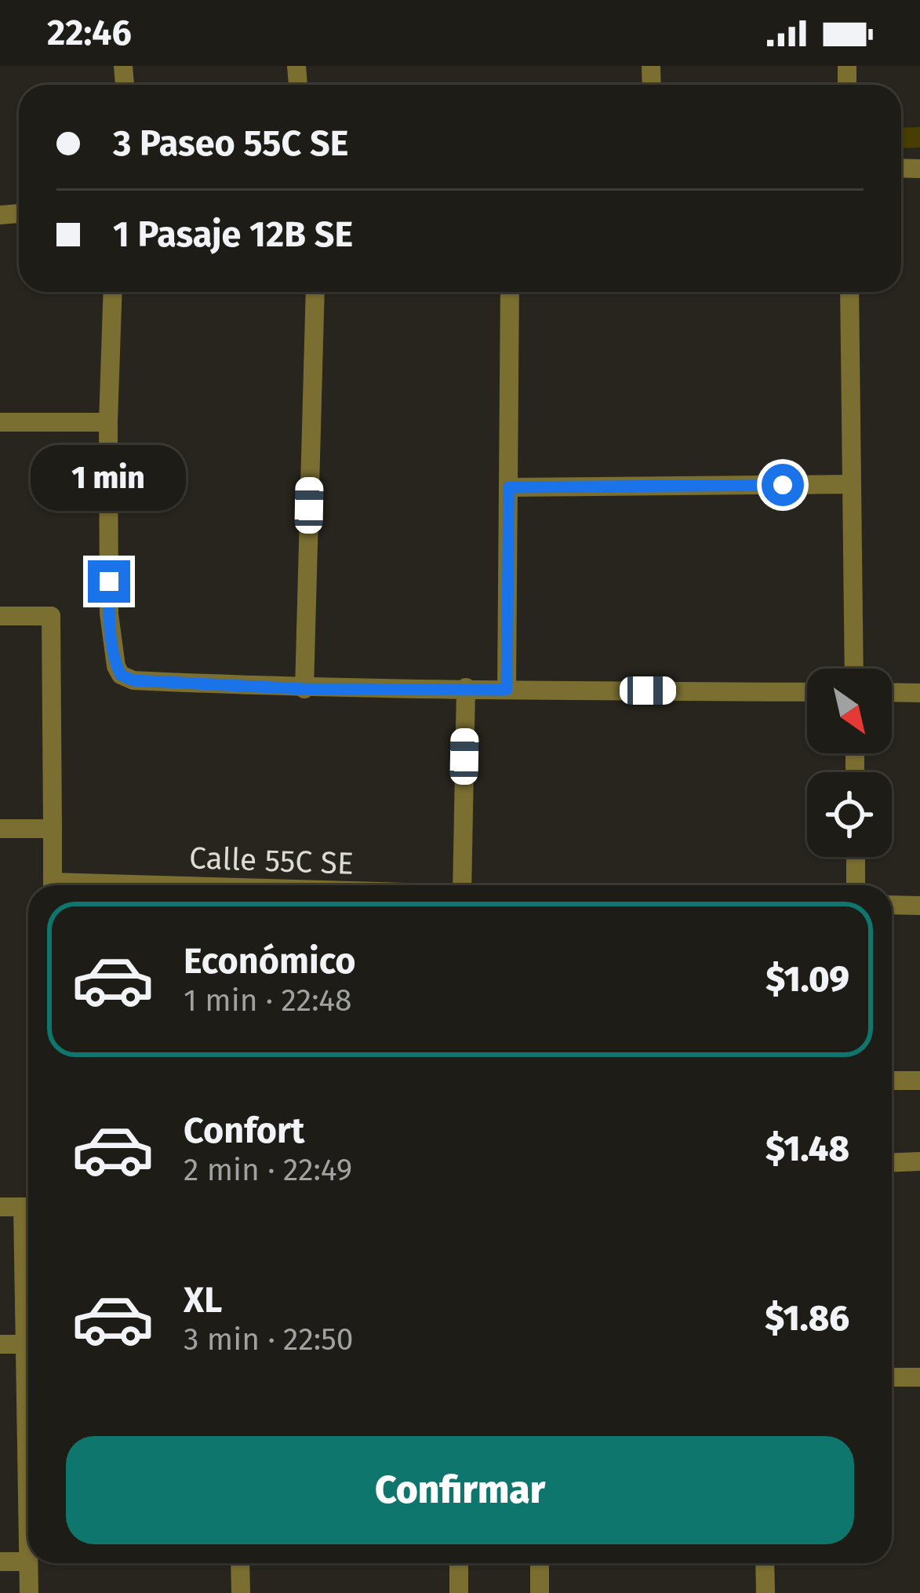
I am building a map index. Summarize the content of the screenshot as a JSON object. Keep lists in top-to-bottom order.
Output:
{
  "north": "bottom right",
  "page": {
    "status": "22:46",
    "banner": ["3 Paseo 55C SE", "1 Pasaje 12B SE"],
    "bubble": "1 min",
    "list": [
      {
        "name": "Económico",
        "note": "1 min · 22:48",
        "value": "$1.09"
      },
      {
        "name": "Confort",
        "note": "2 min · 22:49",
        "value": "$1.48"
      },
      {
        "name": "XL",
        "note": "3 min · 22:50",
        "value": "$1.86"
      }
    ],
    "buttons": "Confirmar"
  }
}
